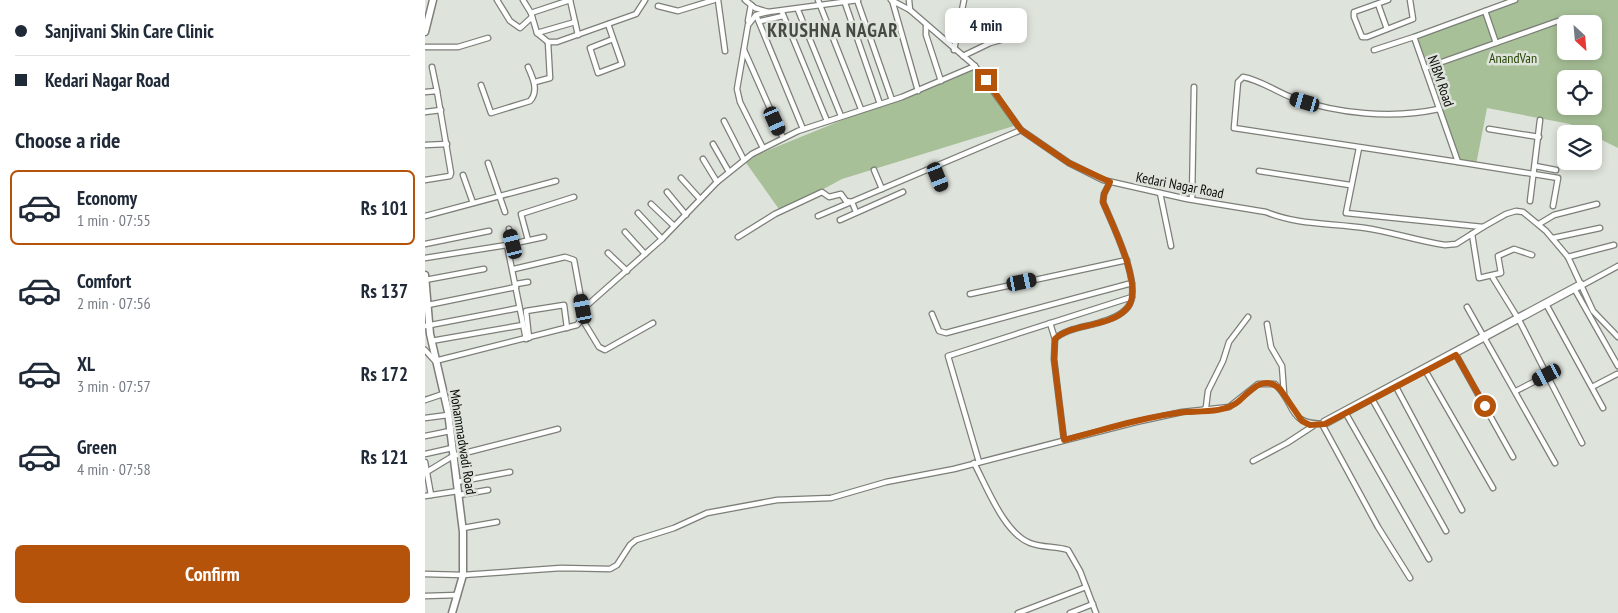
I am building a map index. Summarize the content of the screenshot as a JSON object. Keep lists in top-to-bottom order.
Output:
{
  "streets": {
    "main road": ["Mohammadwadi Road"],
    "street": ["NIBM Road", "Kedari Nagar Road"]
  },
  "districts": ["KRUSHNA NAGAR"],
  "parks": ["AnandVan"],
  "north": "bottom right",
  "page": {
    "banner": ["Sanjivani Skin Care Clinic", "Kedari Nagar Road"],
    "bubble": "4 min",
    "heading": "Choose a ride",
    "list": [
      {
        "name": "Economy",
        "note": "1 min · 07:55",
        "value": "Rs 101"
      },
      {
        "name": "Comfort",
        "note": "2 min · 07:56",
        "value": "Rs 137"
      },
      {
        "name": "XL",
        "note": "3 min · 07:57",
        "value": "Rs 172"
      },
      {
        "name": "Green",
        "note": "4 min · 07:58",
        "value": "Rs 121"
      }
    ],
    "buttons": "Confirm"
  }
}
